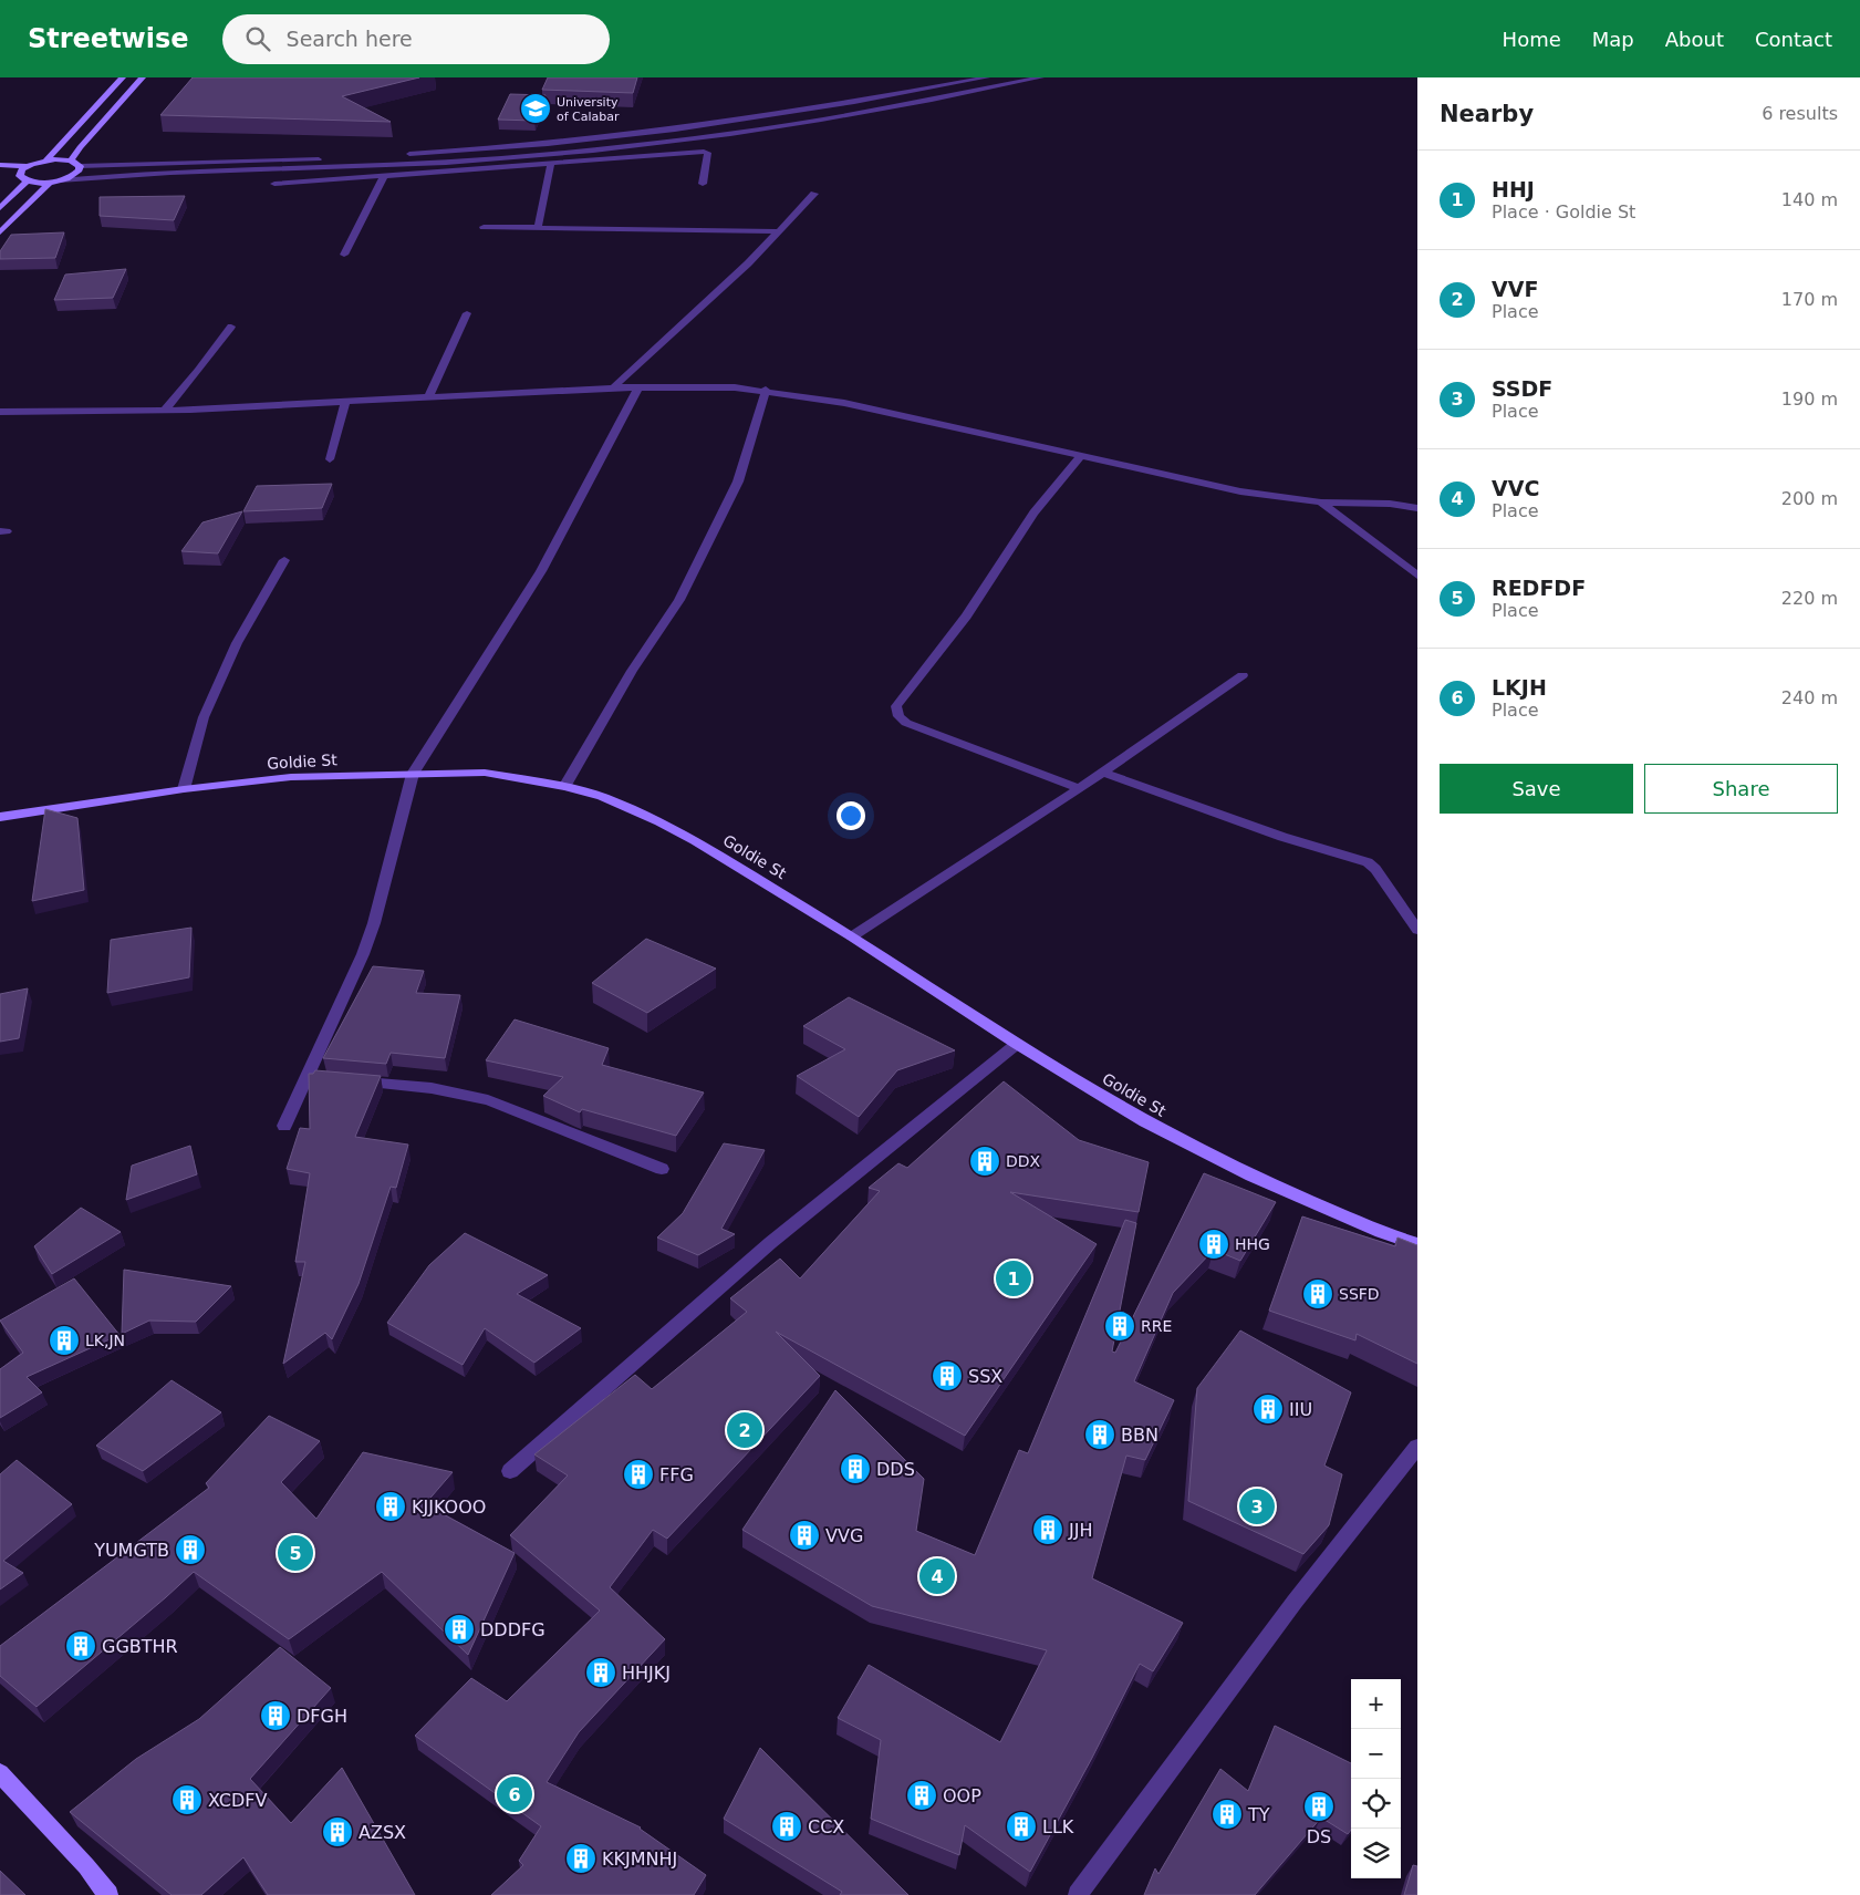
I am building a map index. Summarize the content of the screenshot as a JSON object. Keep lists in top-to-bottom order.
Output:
{
  "streets": {
    "main road": ["Goldie St"]
  },
  "places": {
    "school or university": ["University of Calabar"],
    "building": [
      "DDX",
      "HHG",
      "SSFD",
      "RRE",
      "LK,JN",
      "SSX",
      "IIU",
      "BBN",
      "DDS",
      "FFG",
      "KJJKOOO",
      "JJH",
      "VVG",
      "YUMGTB",
      "DDDFG",
      "GGBTHR",
      "HHJKJ",
      "DFGH",
      "OOP",
      "XCDFV",
      "DS",
      "TY",
      "CCX",
      "LLK",
      "AZSX",
      "KKJMNHJ"
    ]
  },
  "page": {
    "header": "Streetwise",
    "search": "Search here",
    "nav": [
      "Home",
      "Map",
      "About",
      "Contact"
    ],
    "heading": ["Nearby", "6 results"],
    "list": [
      {
        "mark": "1",
        "name": "HHJ",
        "note": "Place · Goldie St",
        "value": "140 m"
      },
      {
        "mark": "2",
        "name": "VVF",
        "note": "Place",
        "value": "170 m"
      },
      {
        "mark": "3",
        "name": "SSDF",
        "note": "Place",
        "value": "190 m"
      },
      {
        "mark": "4",
        "name": "VVC",
        "note": "Place",
        "value": "200 m"
      },
      {
        "mark": "5",
        "name": "REDFDF",
        "note": "Place",
        "value": "220 m"
      },
      {
        "mark": "6",
        "name": "LKJH",
        "note": "Place",
        "value": "240 m"
      }
    ],
    "buttons": ["Save", "Share"],
    "pins": [
      "1",
      "2",
      "3",
      "5",
      "4",
      "6"
    ],
    "map_buttons": ["+", "−"]
  }
}
